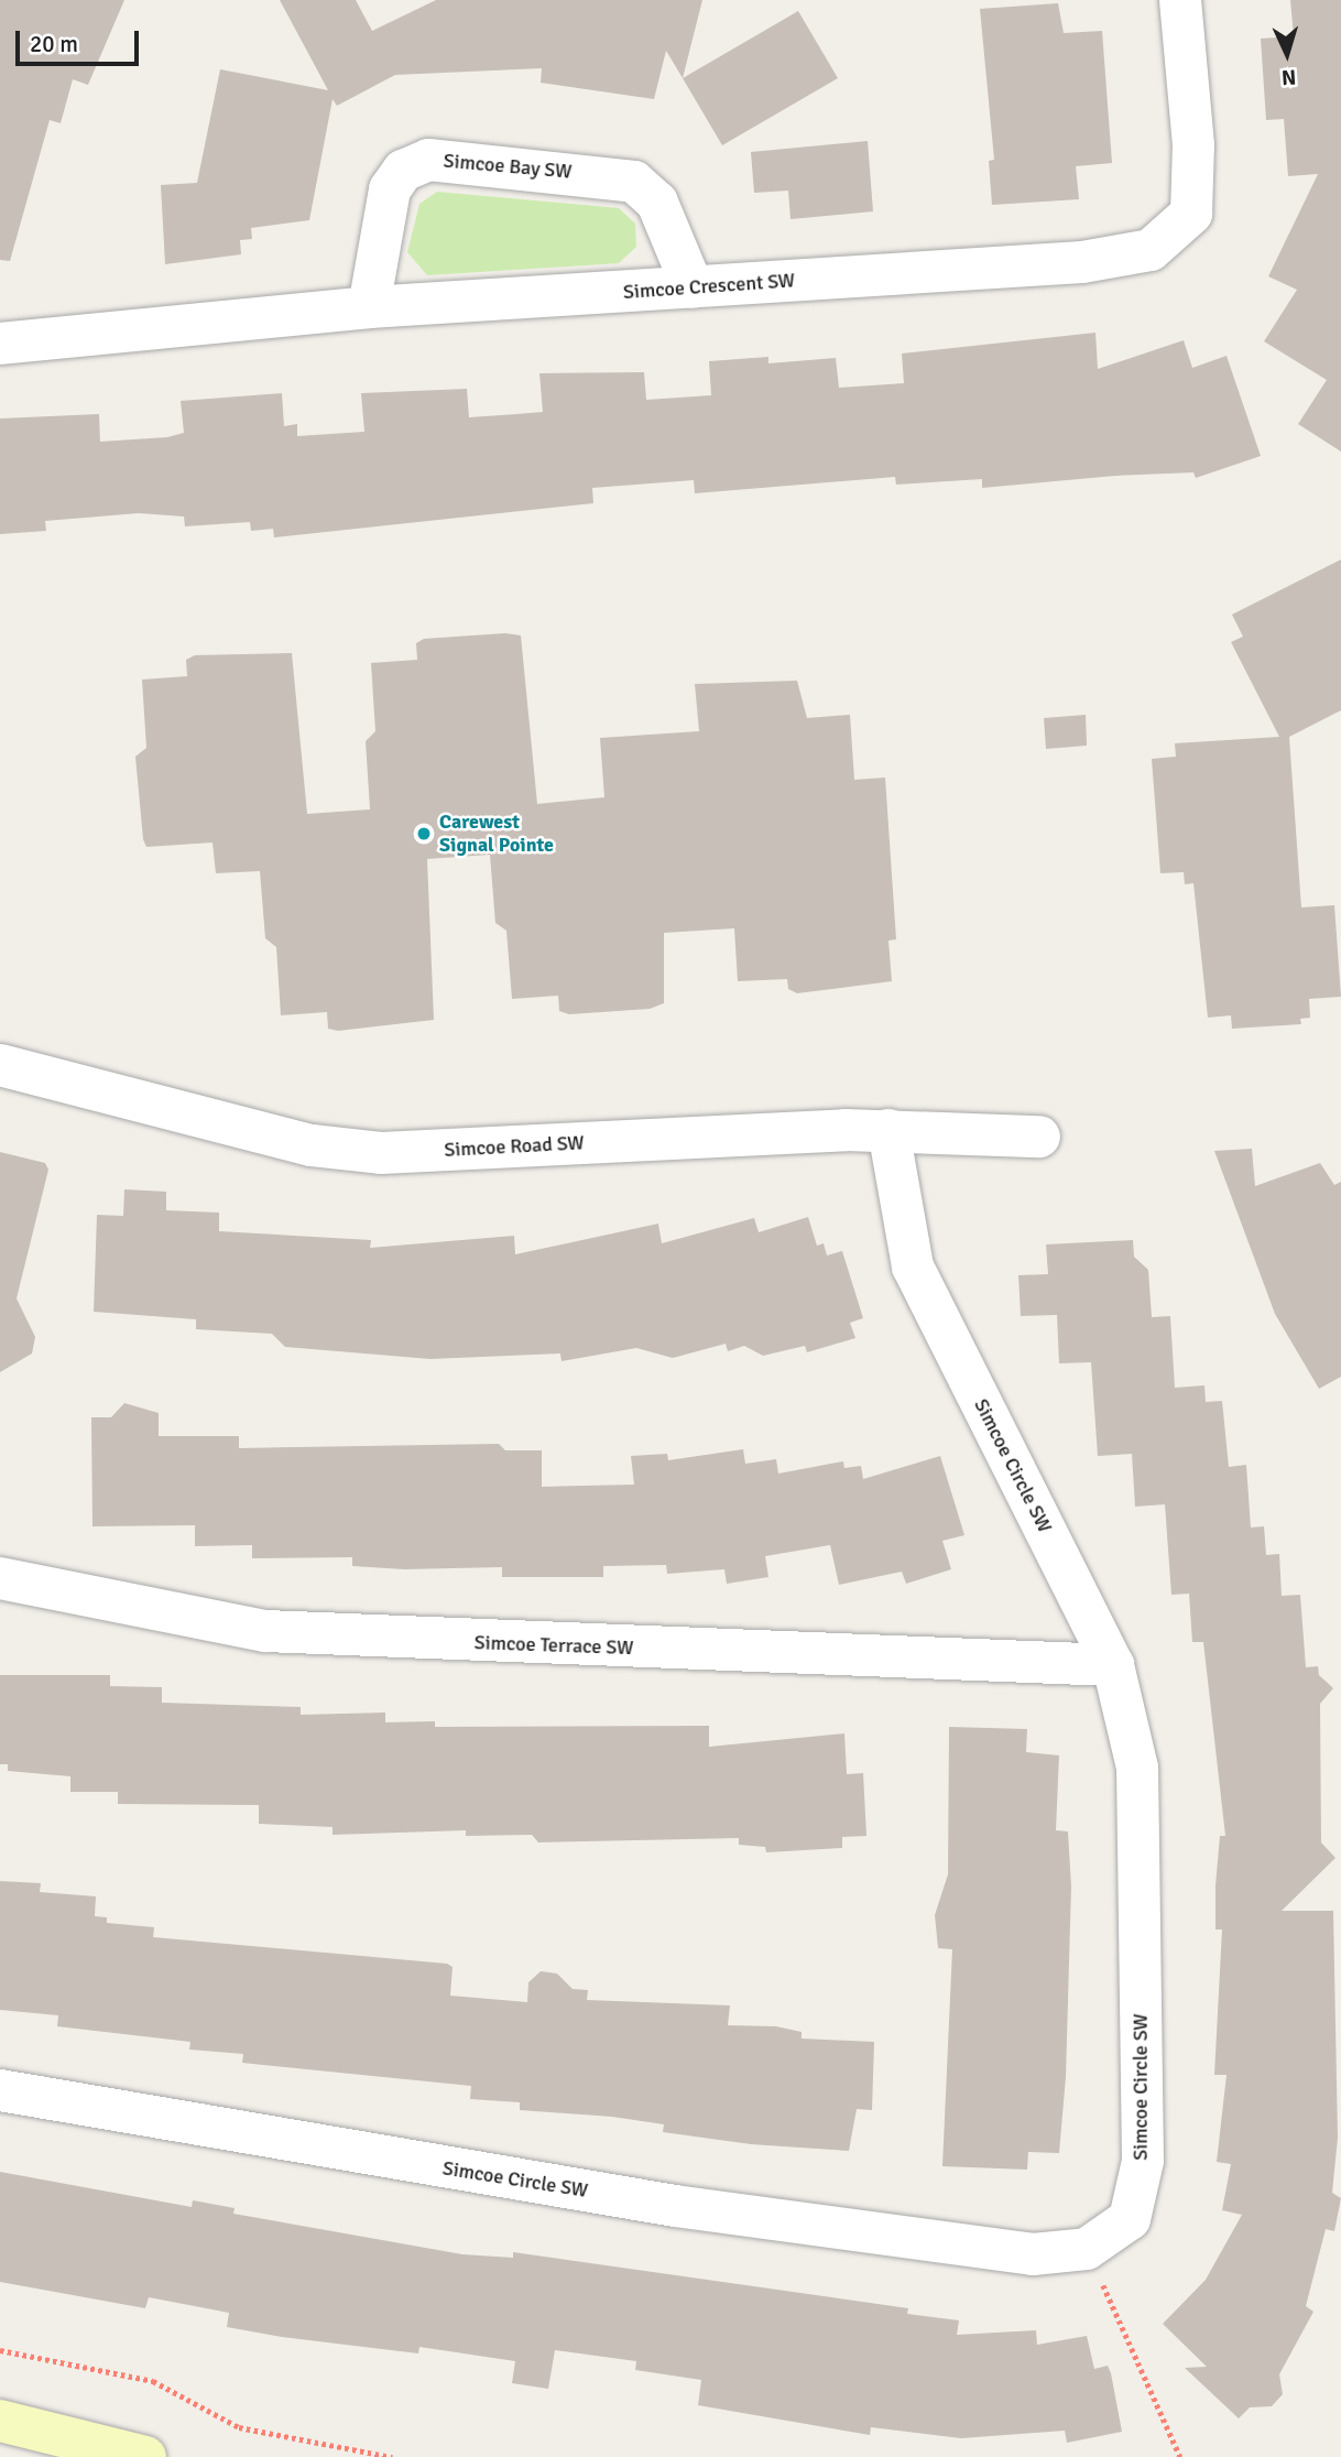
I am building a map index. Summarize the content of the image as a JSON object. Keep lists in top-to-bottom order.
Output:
{
  "streets": {
    "street": [
      "Simcoe Bay SW",
      "Simcoe Crescent SW",
      "Simcoe Road SW",
      "Simcoe Circle SW",
      "Simcoe Terrace SW"
    ]
  },
  "crossings": [
    ["Simcoe Bay SW", "Simcoe Crescent SW"],
    ["Simcoe Road SW", "Simcoe Circle SW"],
    ["Simcoe Circle SW", "Simcoe Terrace SW"]
  ],
  "places": ["Carewest Signal Pointe"],
  "scale_bar": "20 m",
  "north": "bottom"
}
